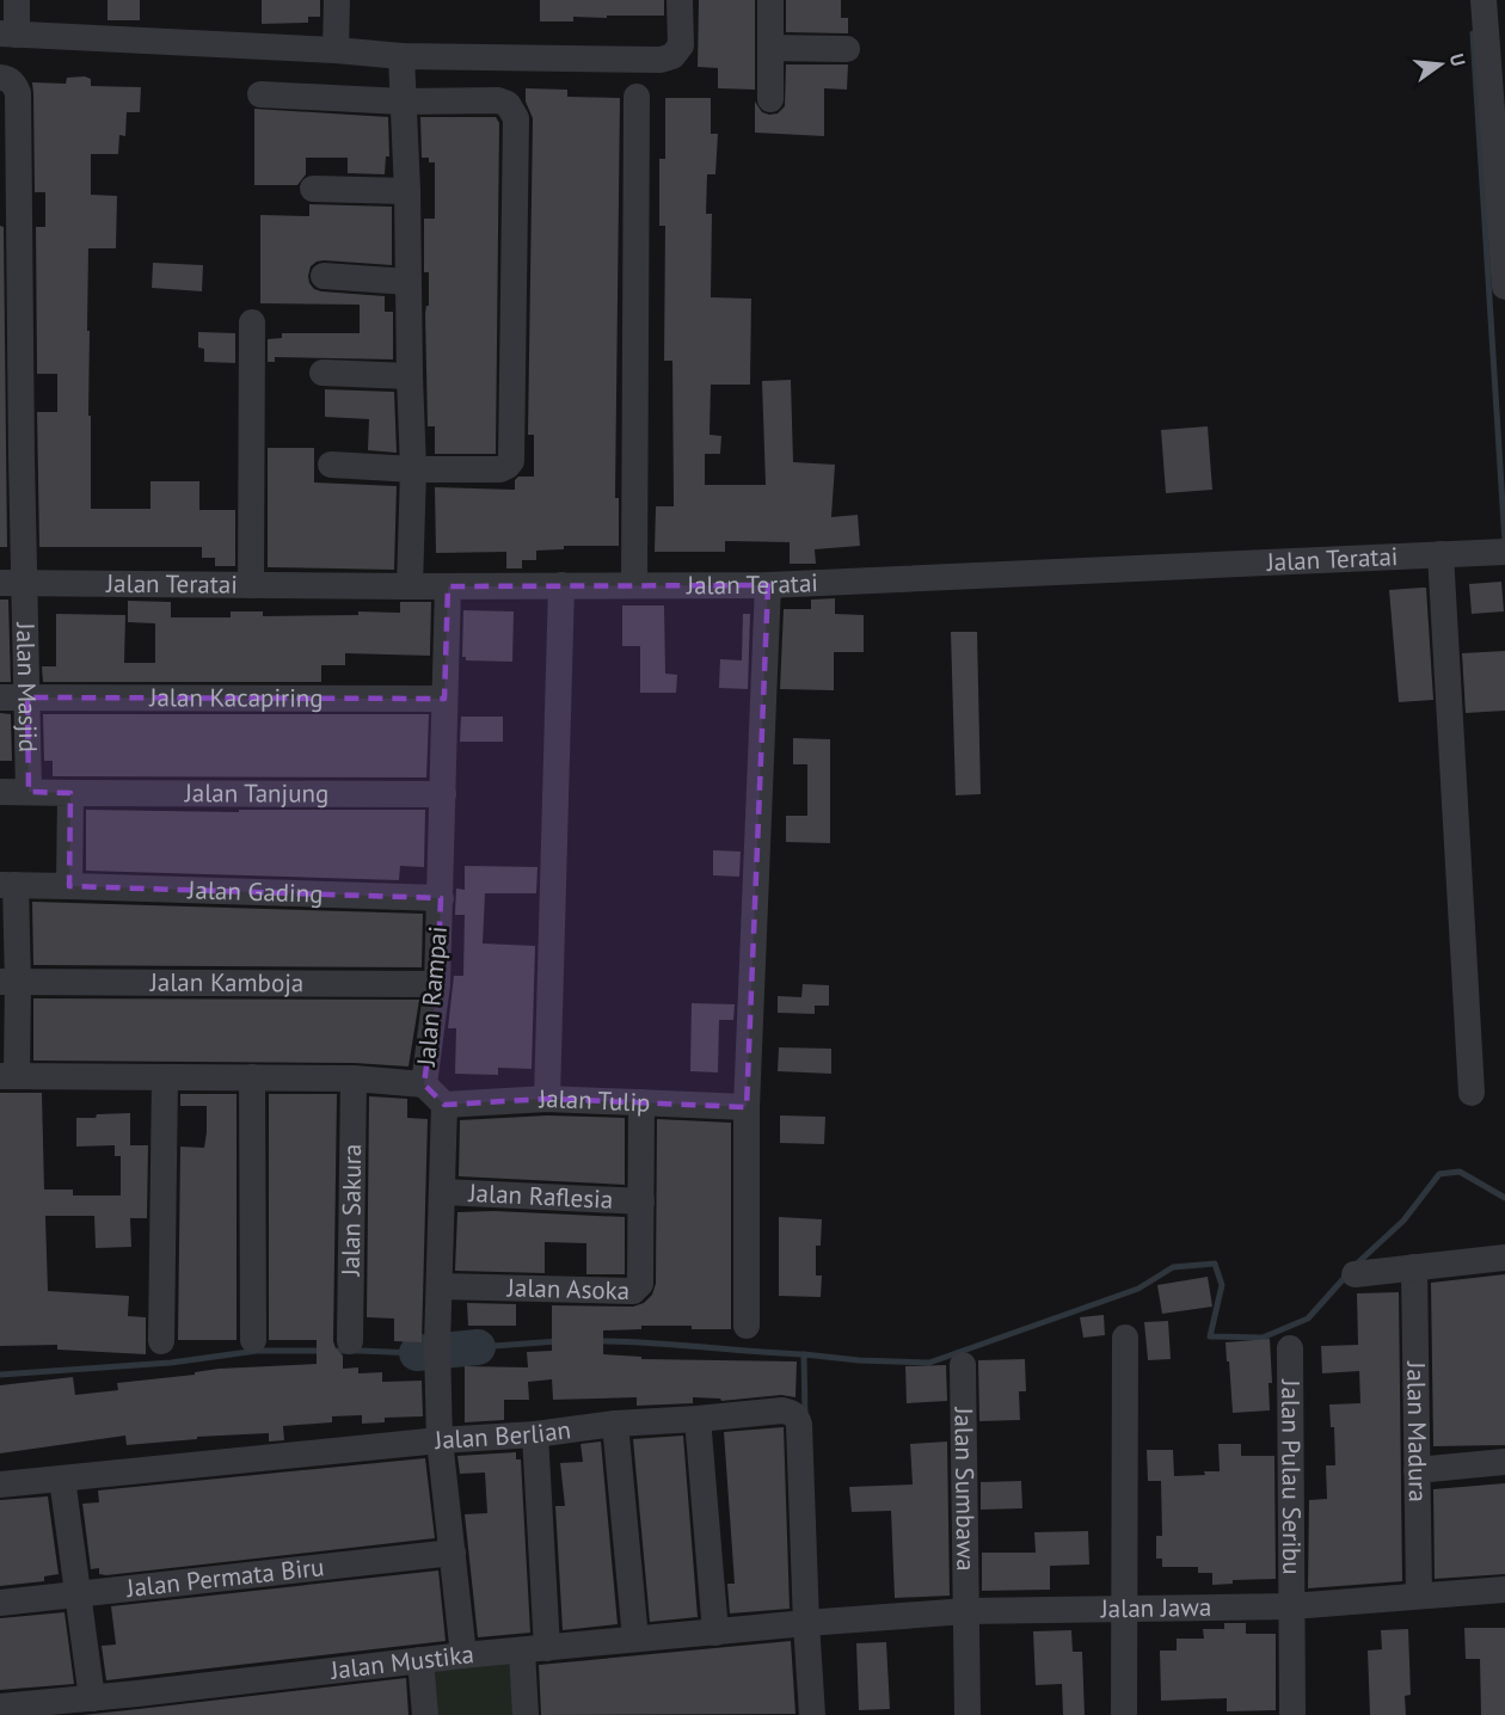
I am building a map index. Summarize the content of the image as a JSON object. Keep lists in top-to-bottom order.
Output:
{
  "streets": {
    "street": [
      "Jalan Teratai",
      "Jalan Masjid",
      "Jalan Kacapiring",
      "Jalan Tanjung",
      "Jalan Gading",
      "Jalan Kamboja",
      "Jalan Rampai",
      "Jalan Tulip",
      "Jalan Raflesia",
      "Jalan Sakura",
      "Jalan Asoka",
      "Jalan Madura",
      "Jalan Berlian",
      "Jalan Pulau Seribu",
      "Jalan Sumbawa",
      "Jalan Permata Biru",
      "Jalan Jawa",
      "Jalan Mustika"
    ]
  },
  "crossings": [
    ["Jalan Teratai", "Jalan Masjid"],
    ["Jalan Teratai", "Jalan Rampai"],
    ["Jalan Masjid", "Jalan Kacapiring"],
    ["Jalan Masjid", "Jalan Tanjung"],
    ["Jalan Kacapiring", "Jalan Rampai"],
    ["Jalan Tanjung", "Jalan Rampai"],
    ["Jalan Gading", "Jalan Rampai"],
    ["Jalan Kamboja", "Jalan Rampai"],
    ["Jalan Rampai", "Jalan Tulip"],
    ["Jalan Rampai", "Jalan Raflesia"],
    ["Jalan Rampai", "Jalan Asoka"],
    ["Jalan Rampai", "Jalan Berlian"],
    ["Jalan Rampai", "Jalan Permata Biru"],
    ["Jalan Rampai", "Jalan Mustika"],
    ["Jalan Tulip", "Jalan Asoka"],
    ["Jalan Raflesia", "Jalan Asoka"],
    ["Jalan Madura", "Jalan Jawa"],
    ["Jalan Berlian", "Jalan Jawa"],
    ["Jalan Berlian", "Jalan Mustika"],
    ["Jalan Pulau Seribu", "Jalan Jawa"],
    ["Jalan Sumbawa", "Jalan Jawa"],
    ["Jalan Jawa", "Jalan Mustika"]
  ],
  "north": "right"
}
